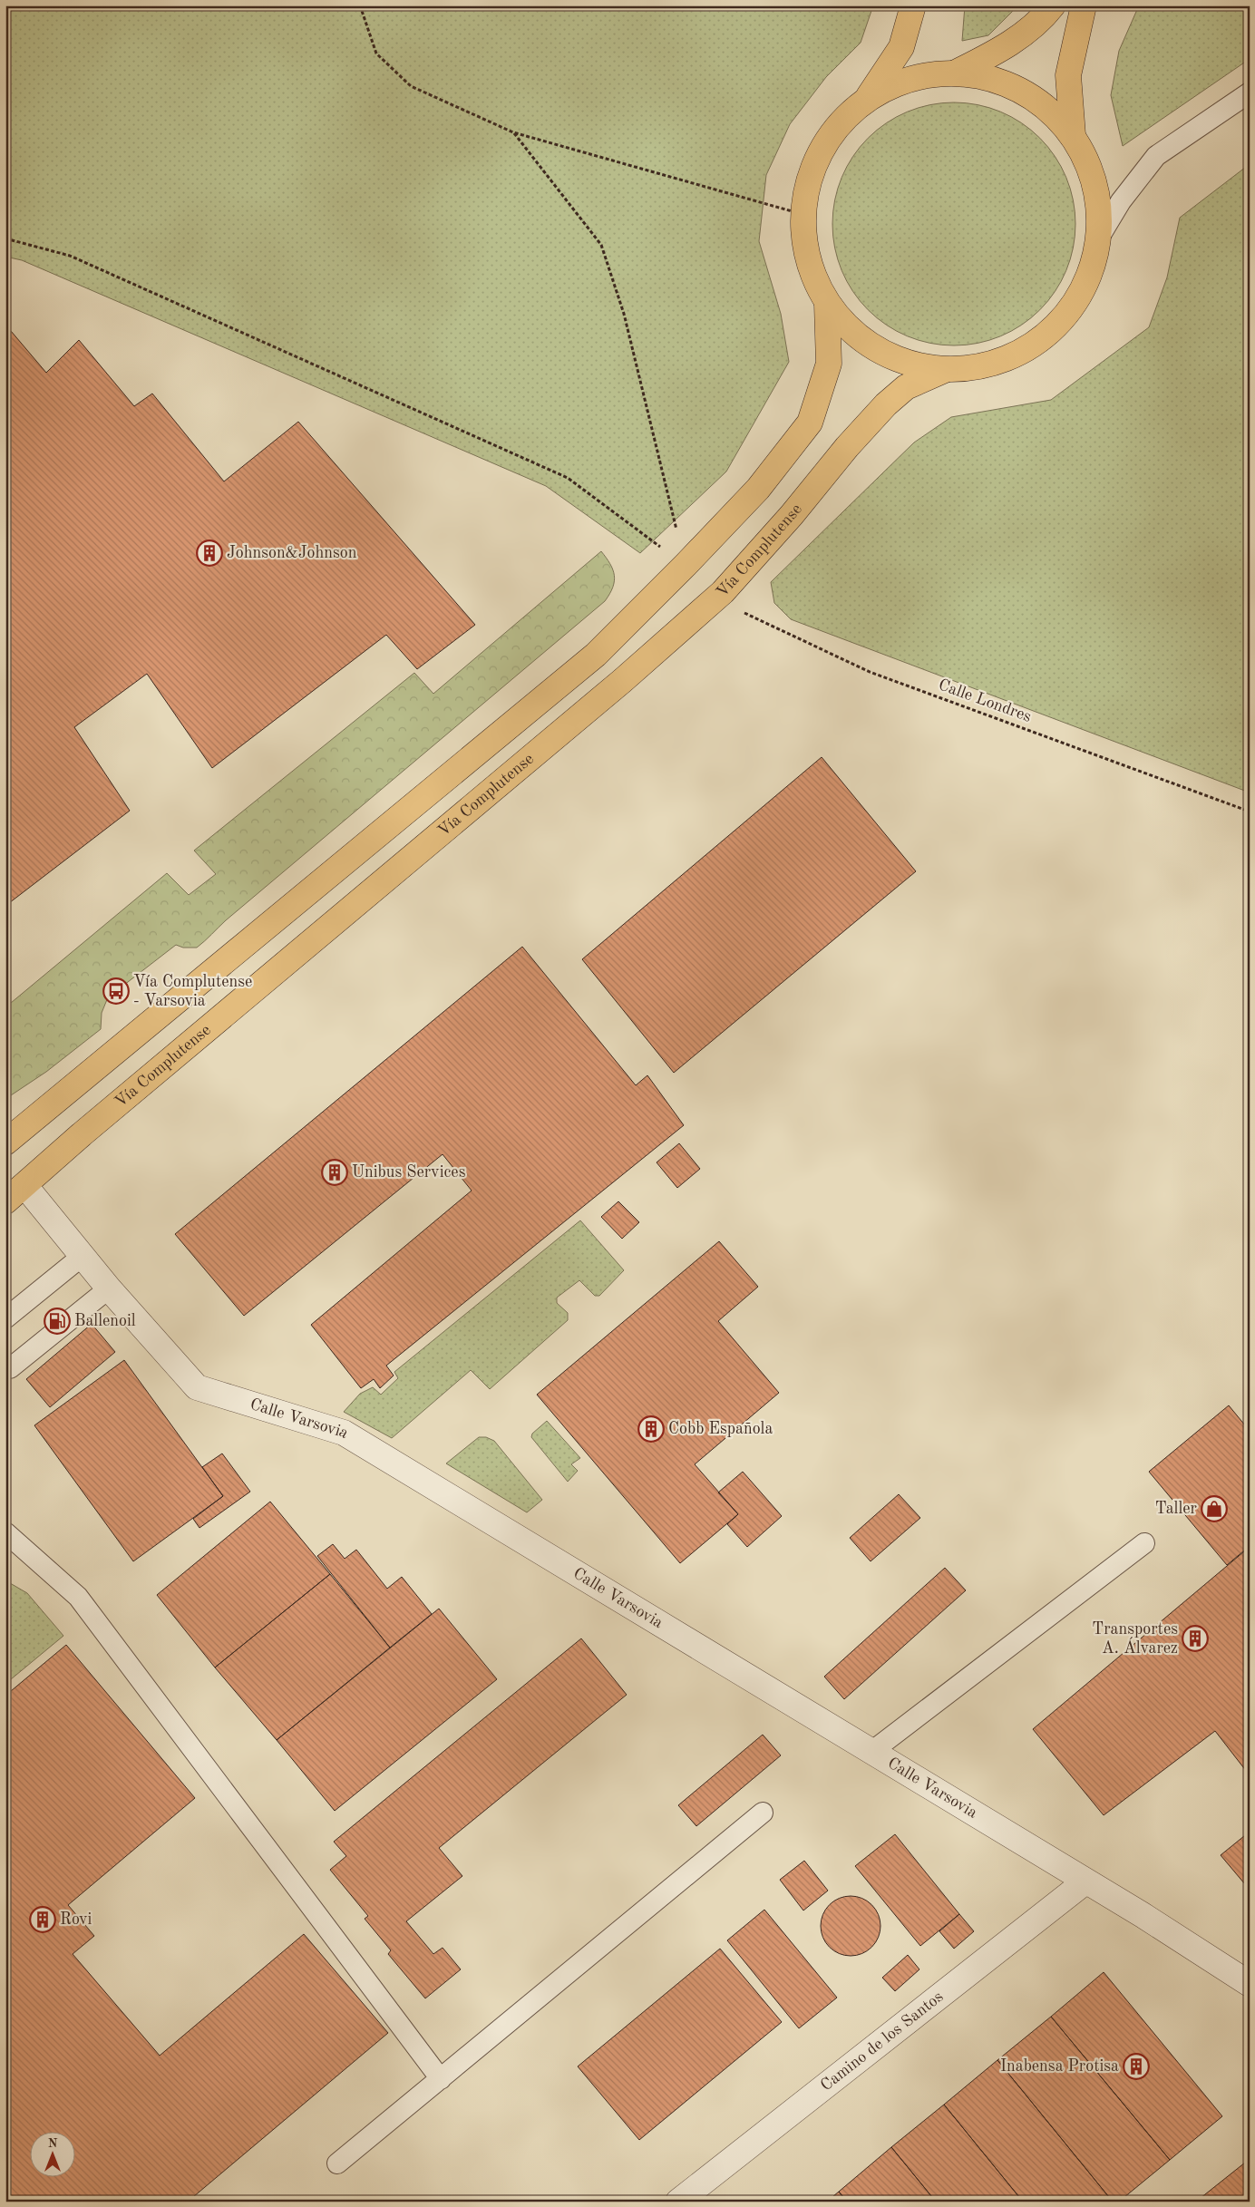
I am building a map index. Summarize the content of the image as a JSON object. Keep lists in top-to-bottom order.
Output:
{
  "streets": {
    "main road": ["Vía Complutense"],
    "street": ["Calle Varsovia", "Camino de los Santos"],
    "path": ["Calle Londres"]
  },
  "crossings": [
    ["Vía Complutense", "Calle Londres"],
    ["Vía Complutense", "Calle Varsovia"],
    ["Calle Varsovia", "Camino de los Santos"]
  ],
  "places": {
    "building": [
      "Johnson&Johnson",
      "Unibus Services",
      "Cobb Española",
      "Transportes A. Álvarez",
      "Rovi",
      "Inabensa Protisa"
    ],
    "bus stop": ["Vía Complutense - Varsovia"],
    "fuel station": ["Ballenoil"],
    "shop": ["Taller"]
  },
  "north": "top"
}
